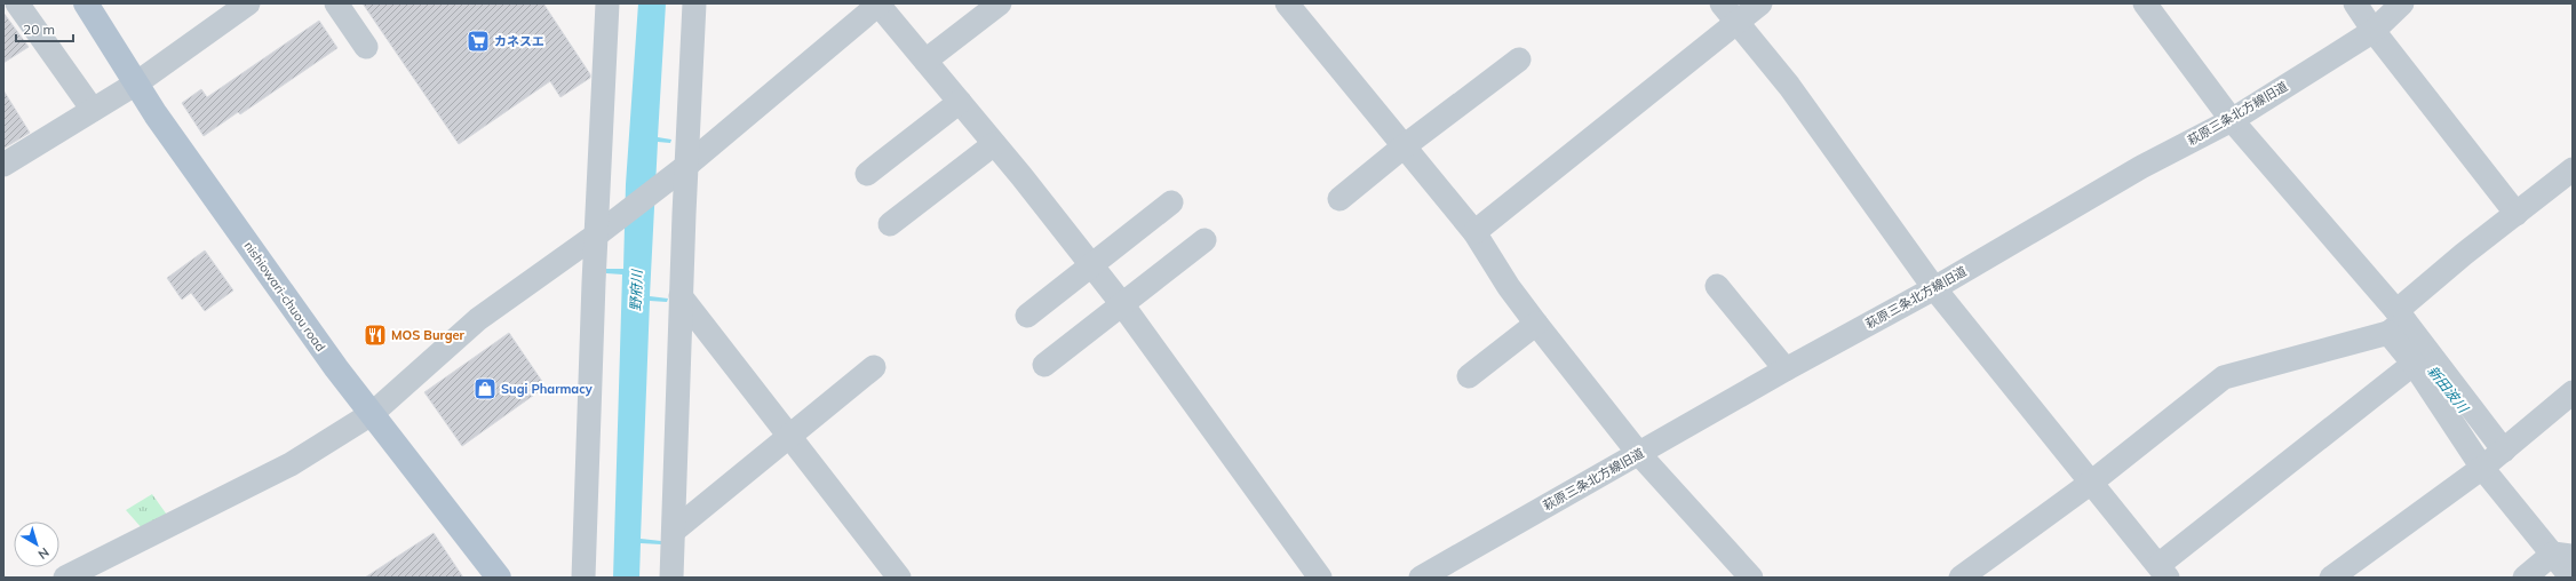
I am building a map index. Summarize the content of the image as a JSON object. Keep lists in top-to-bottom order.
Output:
{
  "streets": {
    "main road": ["nishiowari-chuou road"],
    "street": ["萩原三条北方線旧道"]
  },
  "water": ["野府川", "新田波川"],
  "places": {
    "supermarket": ["カネスエ"],
    "restaurant": ["MOS Burger"],
    "shop": ["Sugi Pharmacy"]
  },
  "scale_bar": "20 m",
  "north": "bottom right"
}
